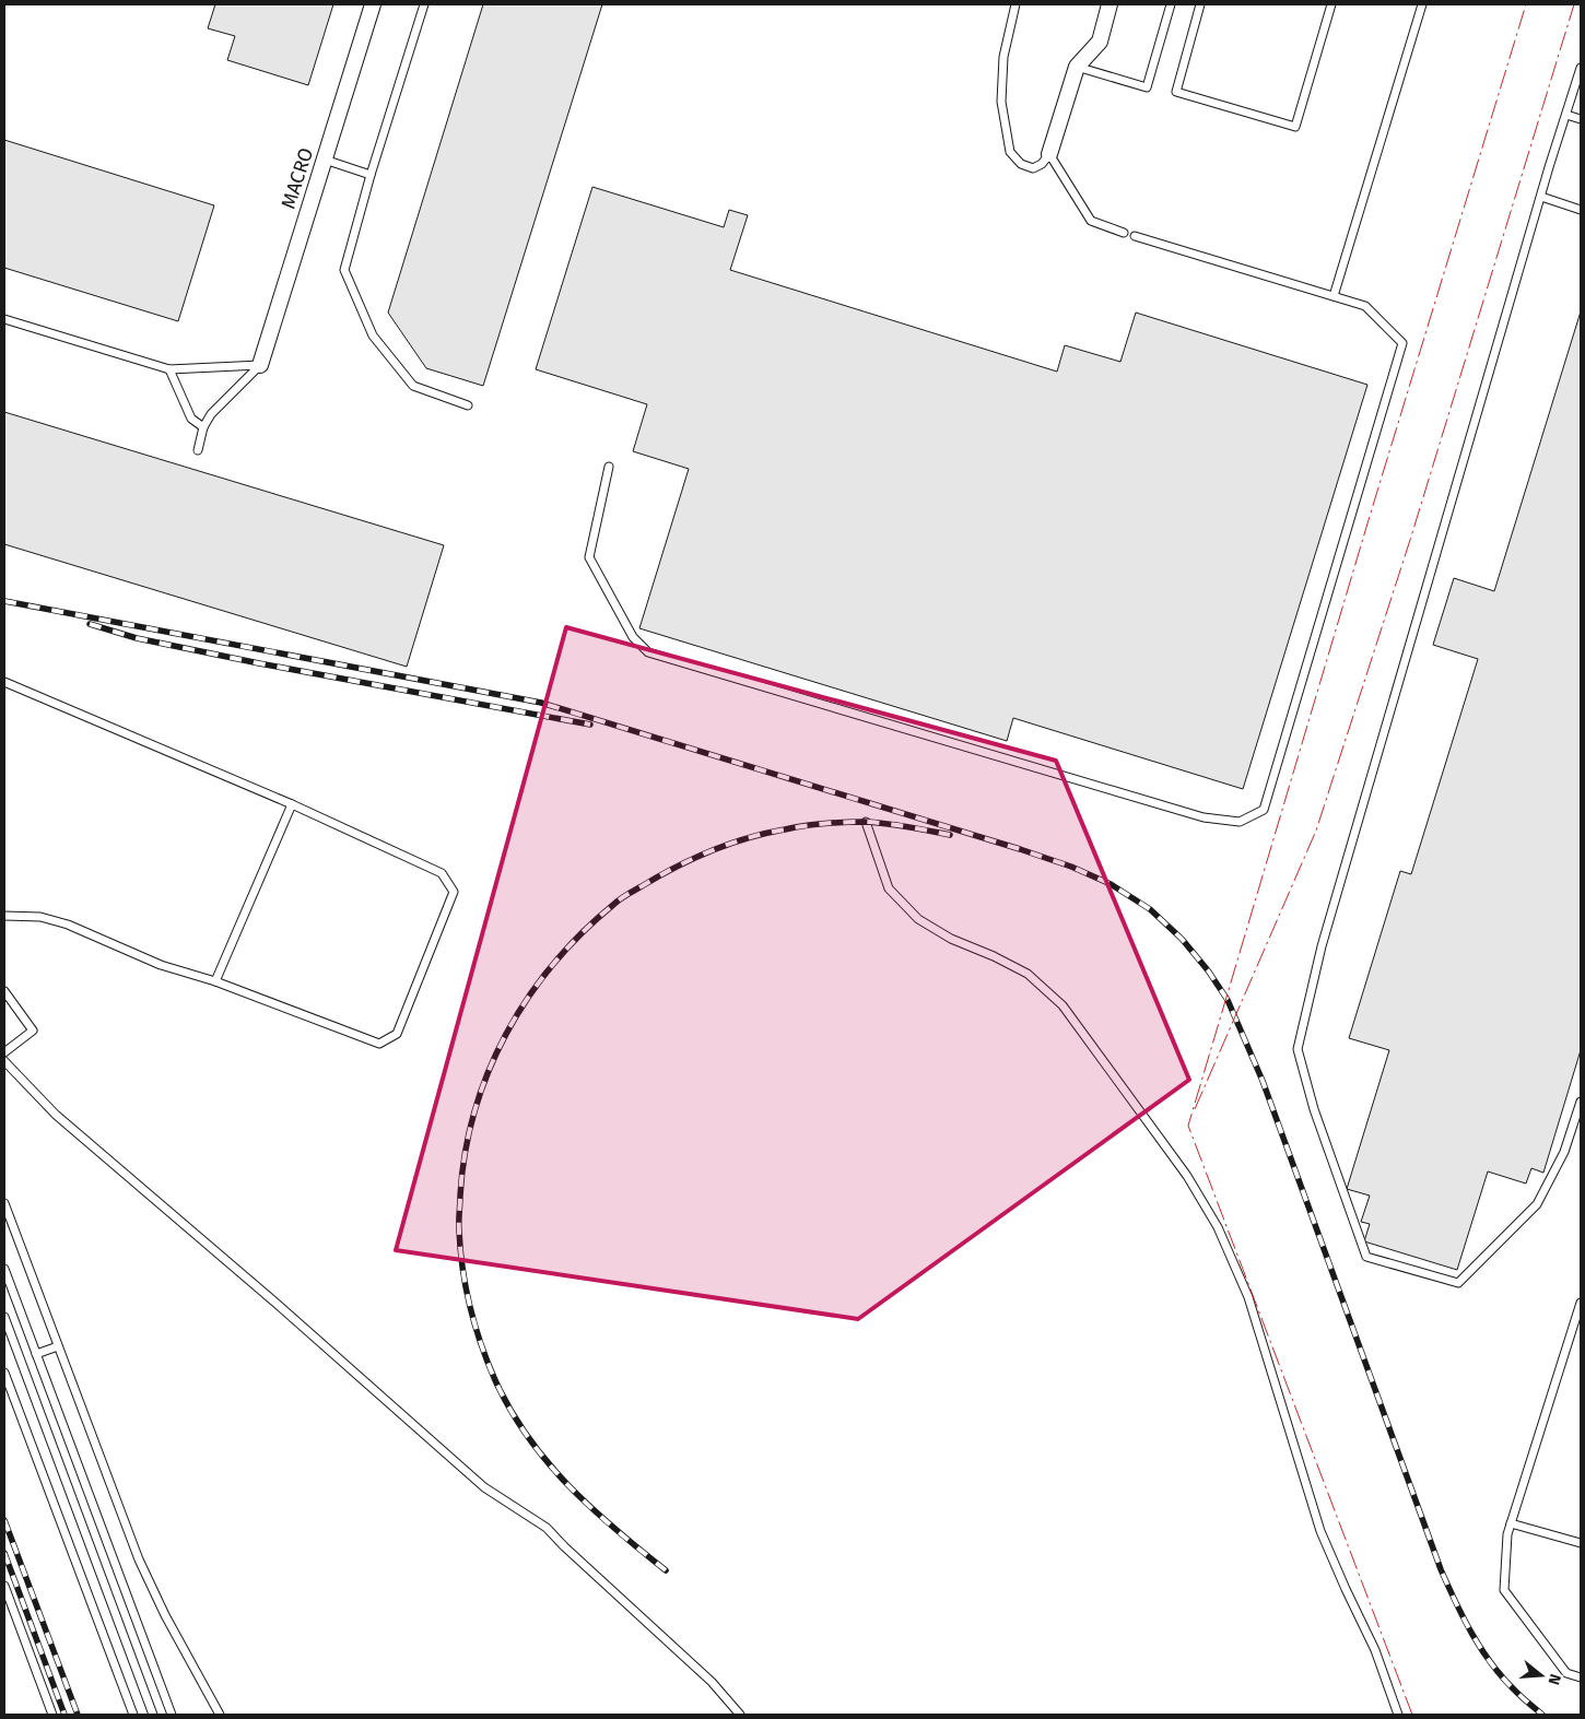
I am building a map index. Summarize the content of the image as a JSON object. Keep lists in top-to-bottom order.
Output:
{
  "streets": {
    "street": ["MACRO"]
  },
  "north": "right"
}
